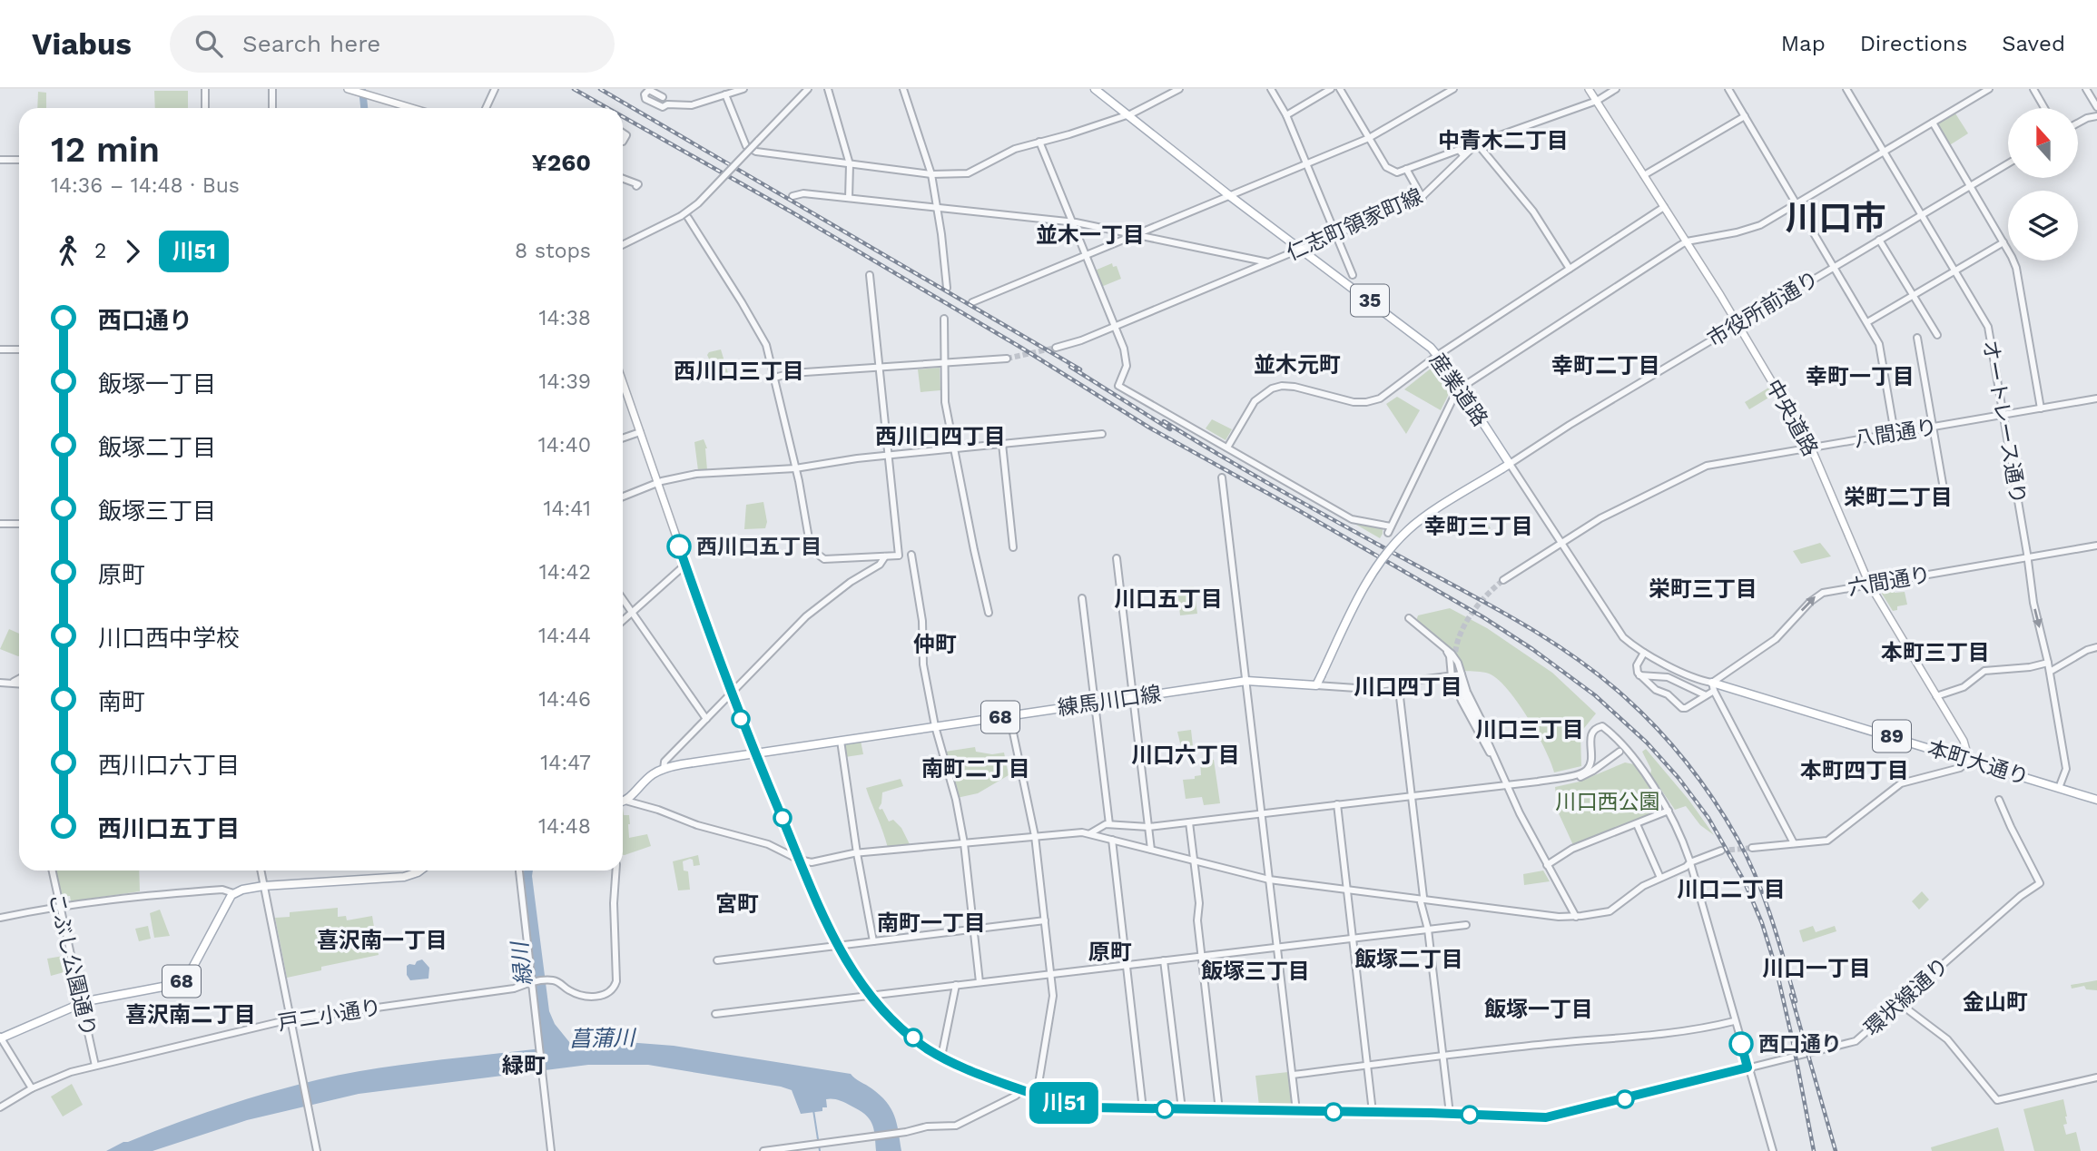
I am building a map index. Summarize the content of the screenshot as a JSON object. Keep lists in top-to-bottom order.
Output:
{
  "streets": {
    "main road": [
      "35",
      "産業道路",
      "中央道路",
      "練馬川口線",
      "68",
      "89",
      "本町大通り",
      "環状線通り"
    ],
    "street": [
      "仁志町領家町線",
      "市役所前通り",
      "オートレース通り",
      "八間通り",
      "六間通り",
      "こぶし公園通り",
      "戸二小通り"
    ]
  },
  "crossings": [
    ["仁志町領家町線", "産業道路"],
    ["仁志町領家町線", "中央道路"],
    ["市役所前通り", "産業道路"],
    ["市役所前通り", "中央道路"],
    ["市役所前通り", "オートレース通り"],
    ["産業道路", "八間通り"],
    ["産業道路", "六間通り"],
    ["産業道路", "本町大通り"],
    ["中央道路", "八間通り"],
    ["中央道路", "六間通り"],
    ["中央道路", "本町大通り"],
    ["オートレース通り", "八間通り"],
    ["オートレース通り", "六間通り"],
    ["オートレース通り", "本町大通り"],
    ["六間通り", "本町大通り"],
    ["練馬川口線", "環状線通り"],
    ["68", "こぶし公園通り"],
    ["こぶし公園通り", "戸二小通り"]
  ],
  "one_way": ["六間通り"],
  "districts": [
    "中青木二丁目",
    "川口市",
    "並木一丁目",
    "並木元町",
    "幸町二丁目",
    "西川口三丁目",
    "幸町一丁目",
    "西川口四丁目",
    "栄町二丁目",
    "幸町三丁目",
    "栄町三丁目",
    "川口五丁目",
    "仲町",
    "本町三丁目",
    "川口四丁目",
    "川口三丁目",
    "川口六丁目",
    "南町二丁目",
    "本町四丁目",
    "川口二丁目",
    "宮町",
    "南町一丁目",
    "喜沢南一丁目",
    "原町",
    "飯塚二丁目",
    "川口一丁目",
    "飯塚三丁目",
    "金山町",
    "飯塚一丁目",
    "喜沢南二丁目",
    "緑町"
  ],
  "water": ["緑川", "菖蒲川"],
  "parks": ["川口西公園"],
  "places": ["西川口五丁目", "西口通り"],
  "lines": ["bus line 川51"],
  "north": "top",
  "page": {
    "header": "Viabus",
    "search": "Search here",
    "nav": ["Map", "Directions", "Saved"],
    "on_map": "川51",
    "heading": ["12 min", "14:36 – 14:48 · Bus", "¥260"],
    "legs": ["2", "川51", "8 stops"],
    "list": [
      {
        "name": "西口通り",
        "value": "14:38"
      },
      {
        "name": "飯塚一丁目",
        "value": "14:39"
      },
      {
        "name": "飯塚二丁目",
        "value": "14:40"
      },
      {
        "name": "飯塚三丁目",
        "value": "14:41"
      },
      {
        "name": "原町",
        "value": "14:42"
      },
      {
        "name": "川口西中学校",
        "value": "14:44"
      },
      {
        "name": "南町",
        "value": "14:46"
      },
      {
        "name": "西川口六丁目",
        "value": "14:47"
      },
      {
        "name": "西川口五丁目",
        "value": "14:48"
      }
    ]
  }
}
